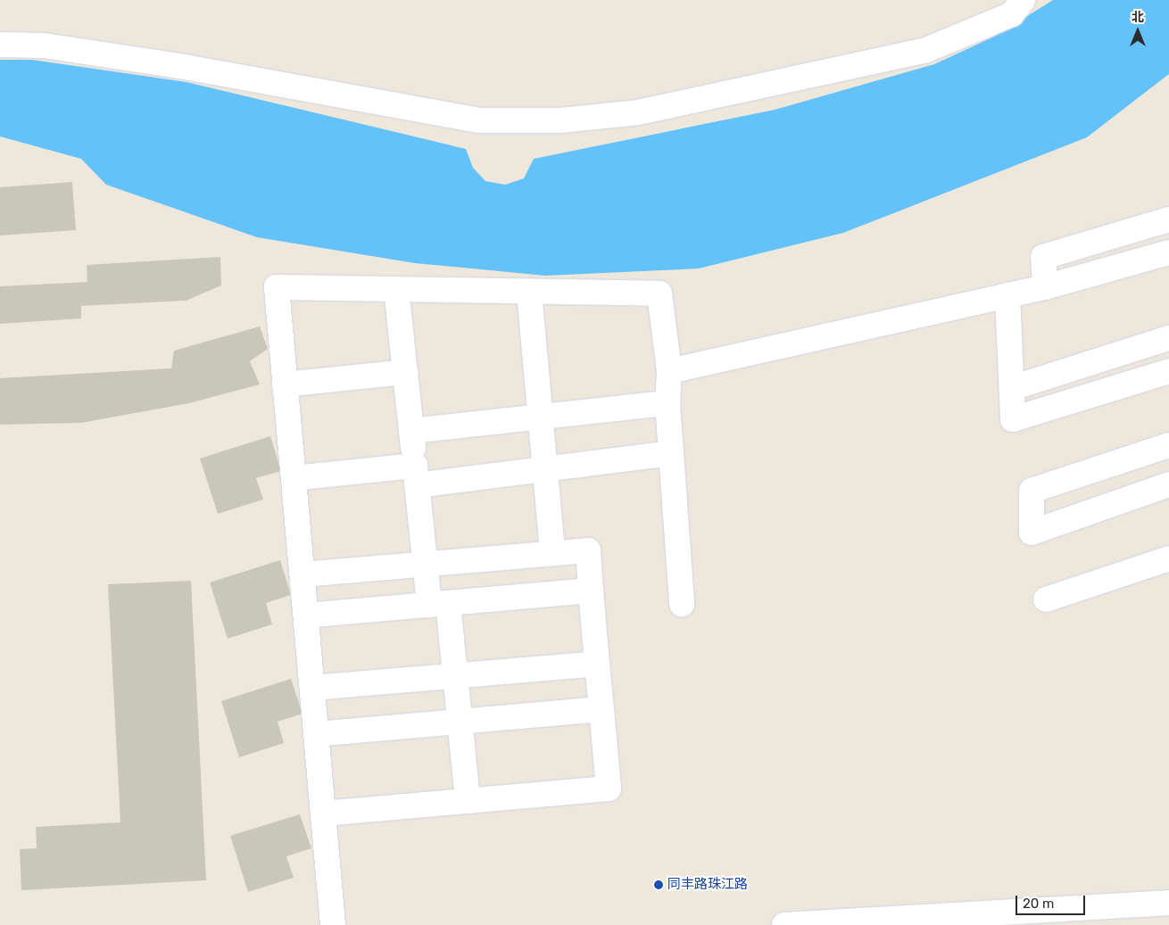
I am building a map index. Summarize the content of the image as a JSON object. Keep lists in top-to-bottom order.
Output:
{
  "places": ["同丰路珠江路"],
  "scale_bar": "20 m",
  "north": "top"
}
